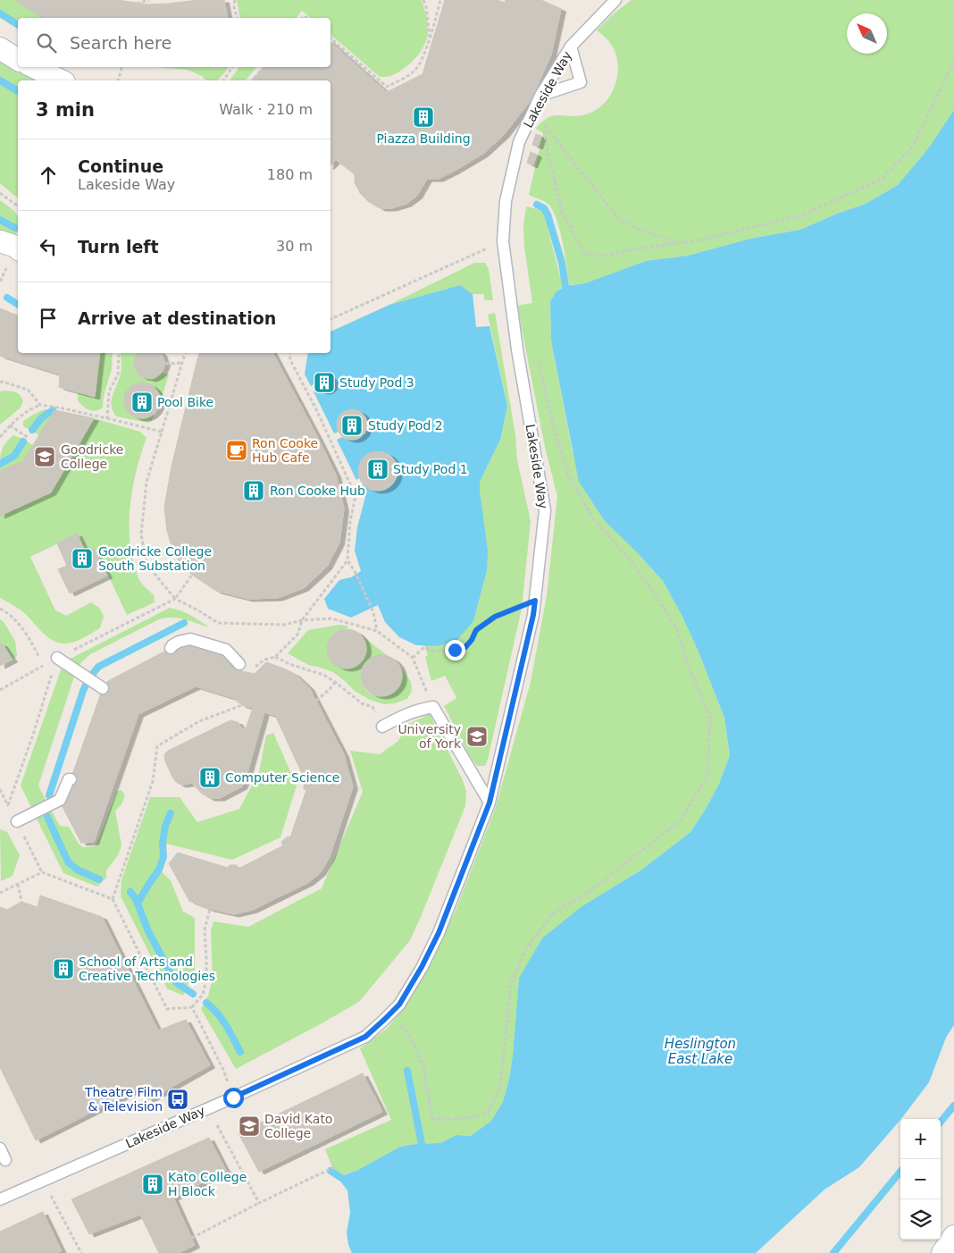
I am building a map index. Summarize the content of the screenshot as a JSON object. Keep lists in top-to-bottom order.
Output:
{
  "streets": {
    "lane": ["Lakeside Way"]
  },
  "water": ["Heslington East Lake"],
  "places": {
    "building": [
      "Piazza Building",
      "Study Pod 3",
      "Pool Bike",
      "Study Pod 2",
      "Study Pod 1",
      "Ron Cooke Hub",
      "Goodricke College South Substation",
      "Computer Science",
      "School of Arts and Creative Technologies",
      "Kato College H Block"
    ],
    "cafe": ["Ron Cooke Hub Cafe"],
    "school or university": ["Goodricke College", "University of York", "David Kato College"],
    "bus stop": ["Theatre Film & Television"]
  },
  "north": "top left",
  "page": {
    "search": "Search here",
    "heading": ["3 min", "Walk · 210 m"],
    "list": [
      ["Continue", "Lakeside Way", "180 m"],
      ["Turn left", "30 m"],
      "Arrive at destination"
    ],
    "map_buttons": ["+", "−"]
  }
}
